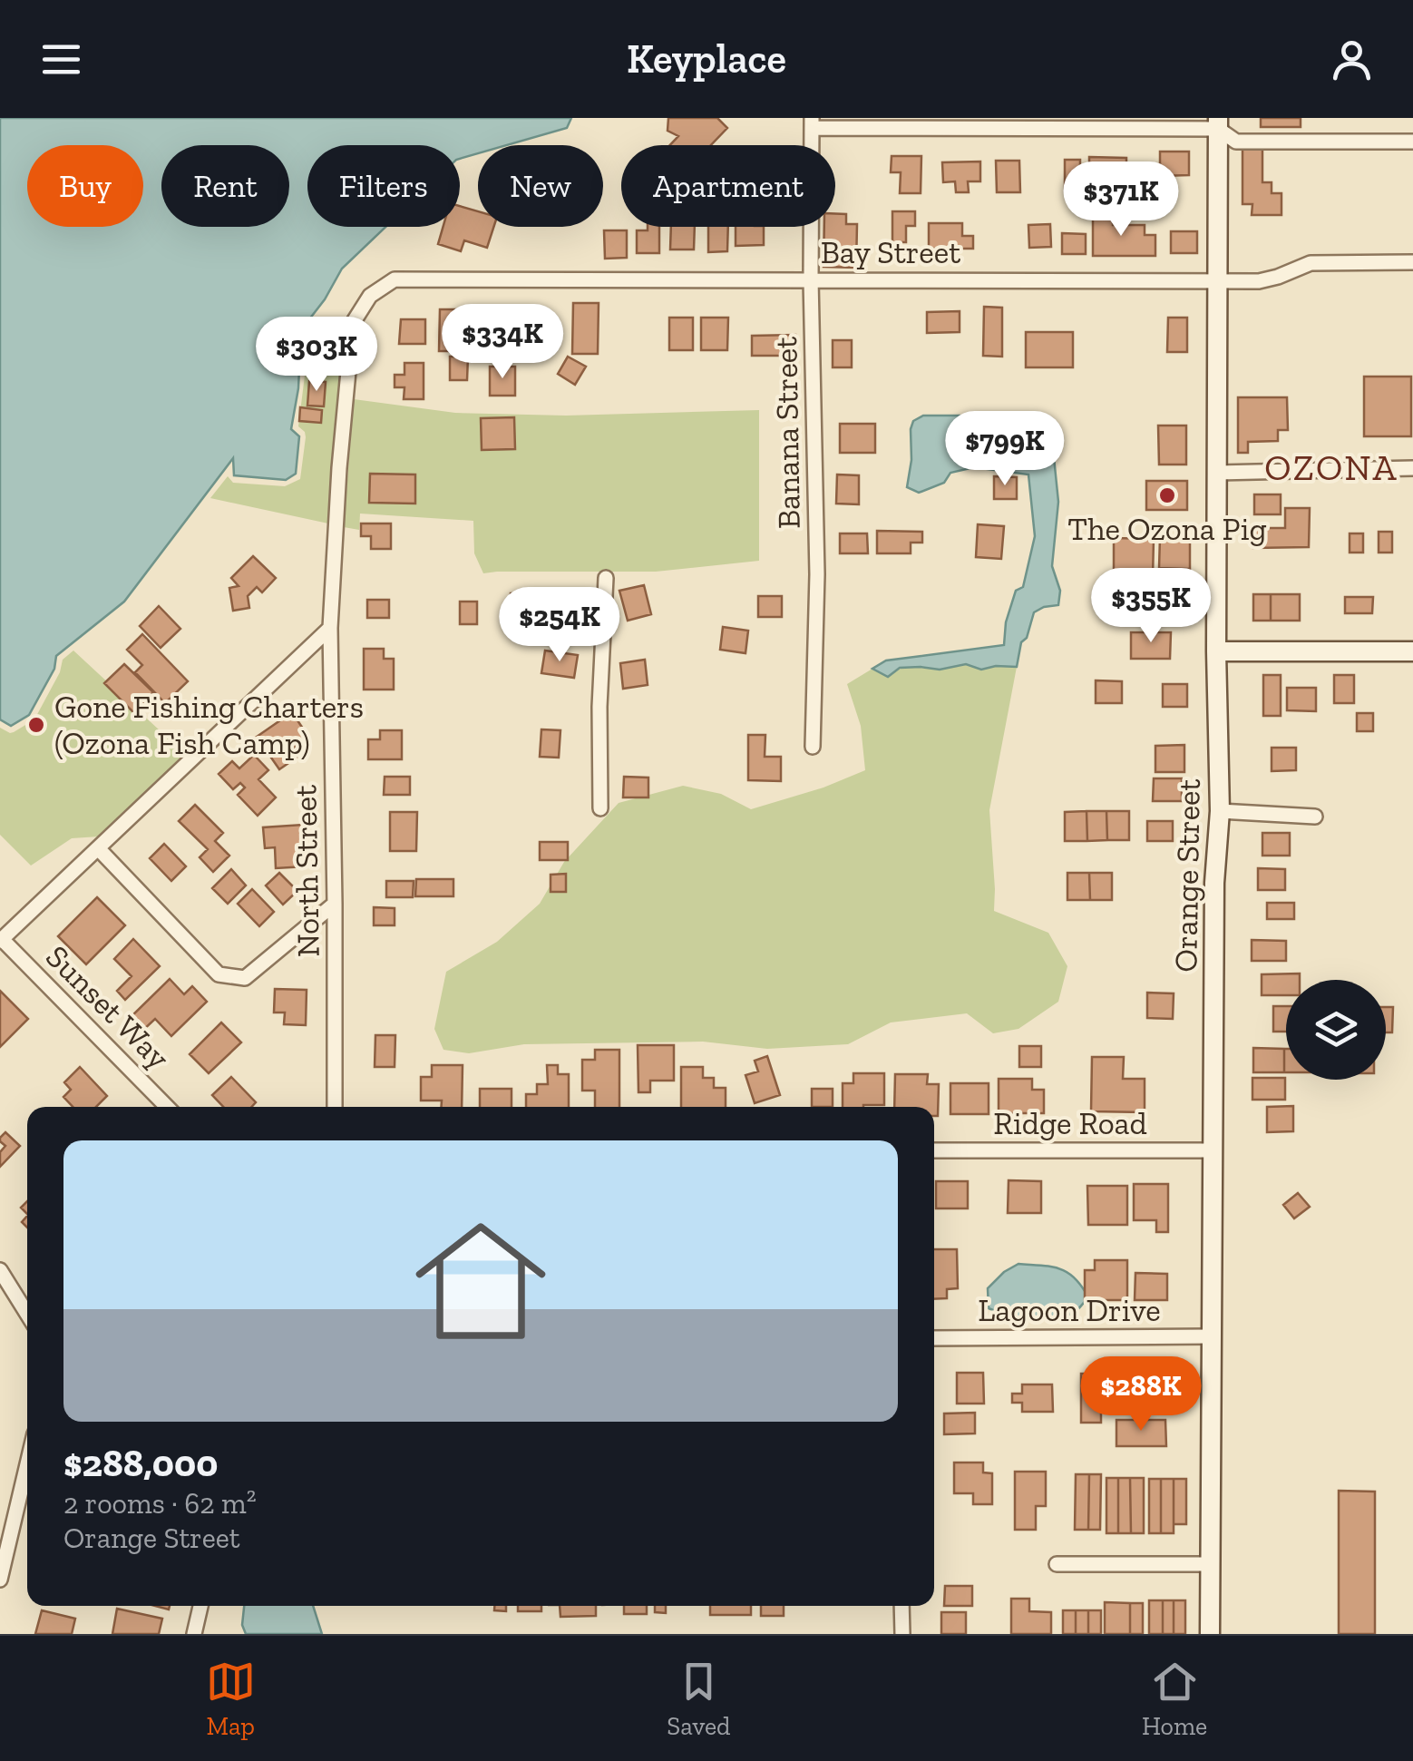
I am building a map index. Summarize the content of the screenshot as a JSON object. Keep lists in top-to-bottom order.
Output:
{
  "streets": {
    "street": [
      "Bay Street",
      "Banana Street",
      "North Street",
      "Orange Street",
      "Sunset Way",
      "Ridge Road",
      "Lagoon Drive"
    ]
  },
  "crossings": [
    ["Bay Street", "Banana Street"],
    ["Bay Street", "North Street"],
    ["Bay Street", "Orange Street"],
    ["Orange Street", "Ridge Road"],
    ["Orange Street", "Lagoon Drive"]
  ],
  "districts": ["OZONA"],
  "places": ["The Ozona Pig", "Gone Fishing Charters (Ozona Fish Camp)"],
  "page": {
    "header": "Keyplace",
    "chip": [
      "Buy",
      "Rent",
      "Filters",
      "New",
      "Apartment"
    ],
    "price": [
      "$371K",
      "$334K",
      "$303K",
      "$799K",
      "$355K",
      "$254K",
      "$288K"
    ],
    "list": [
      {
        "name": "$288,000",
        "note": "2 rooms · 62 m² · Orange Street"
      }
    ],
    "tabs": ["Map", "Saved", "Home"]
  }
}
